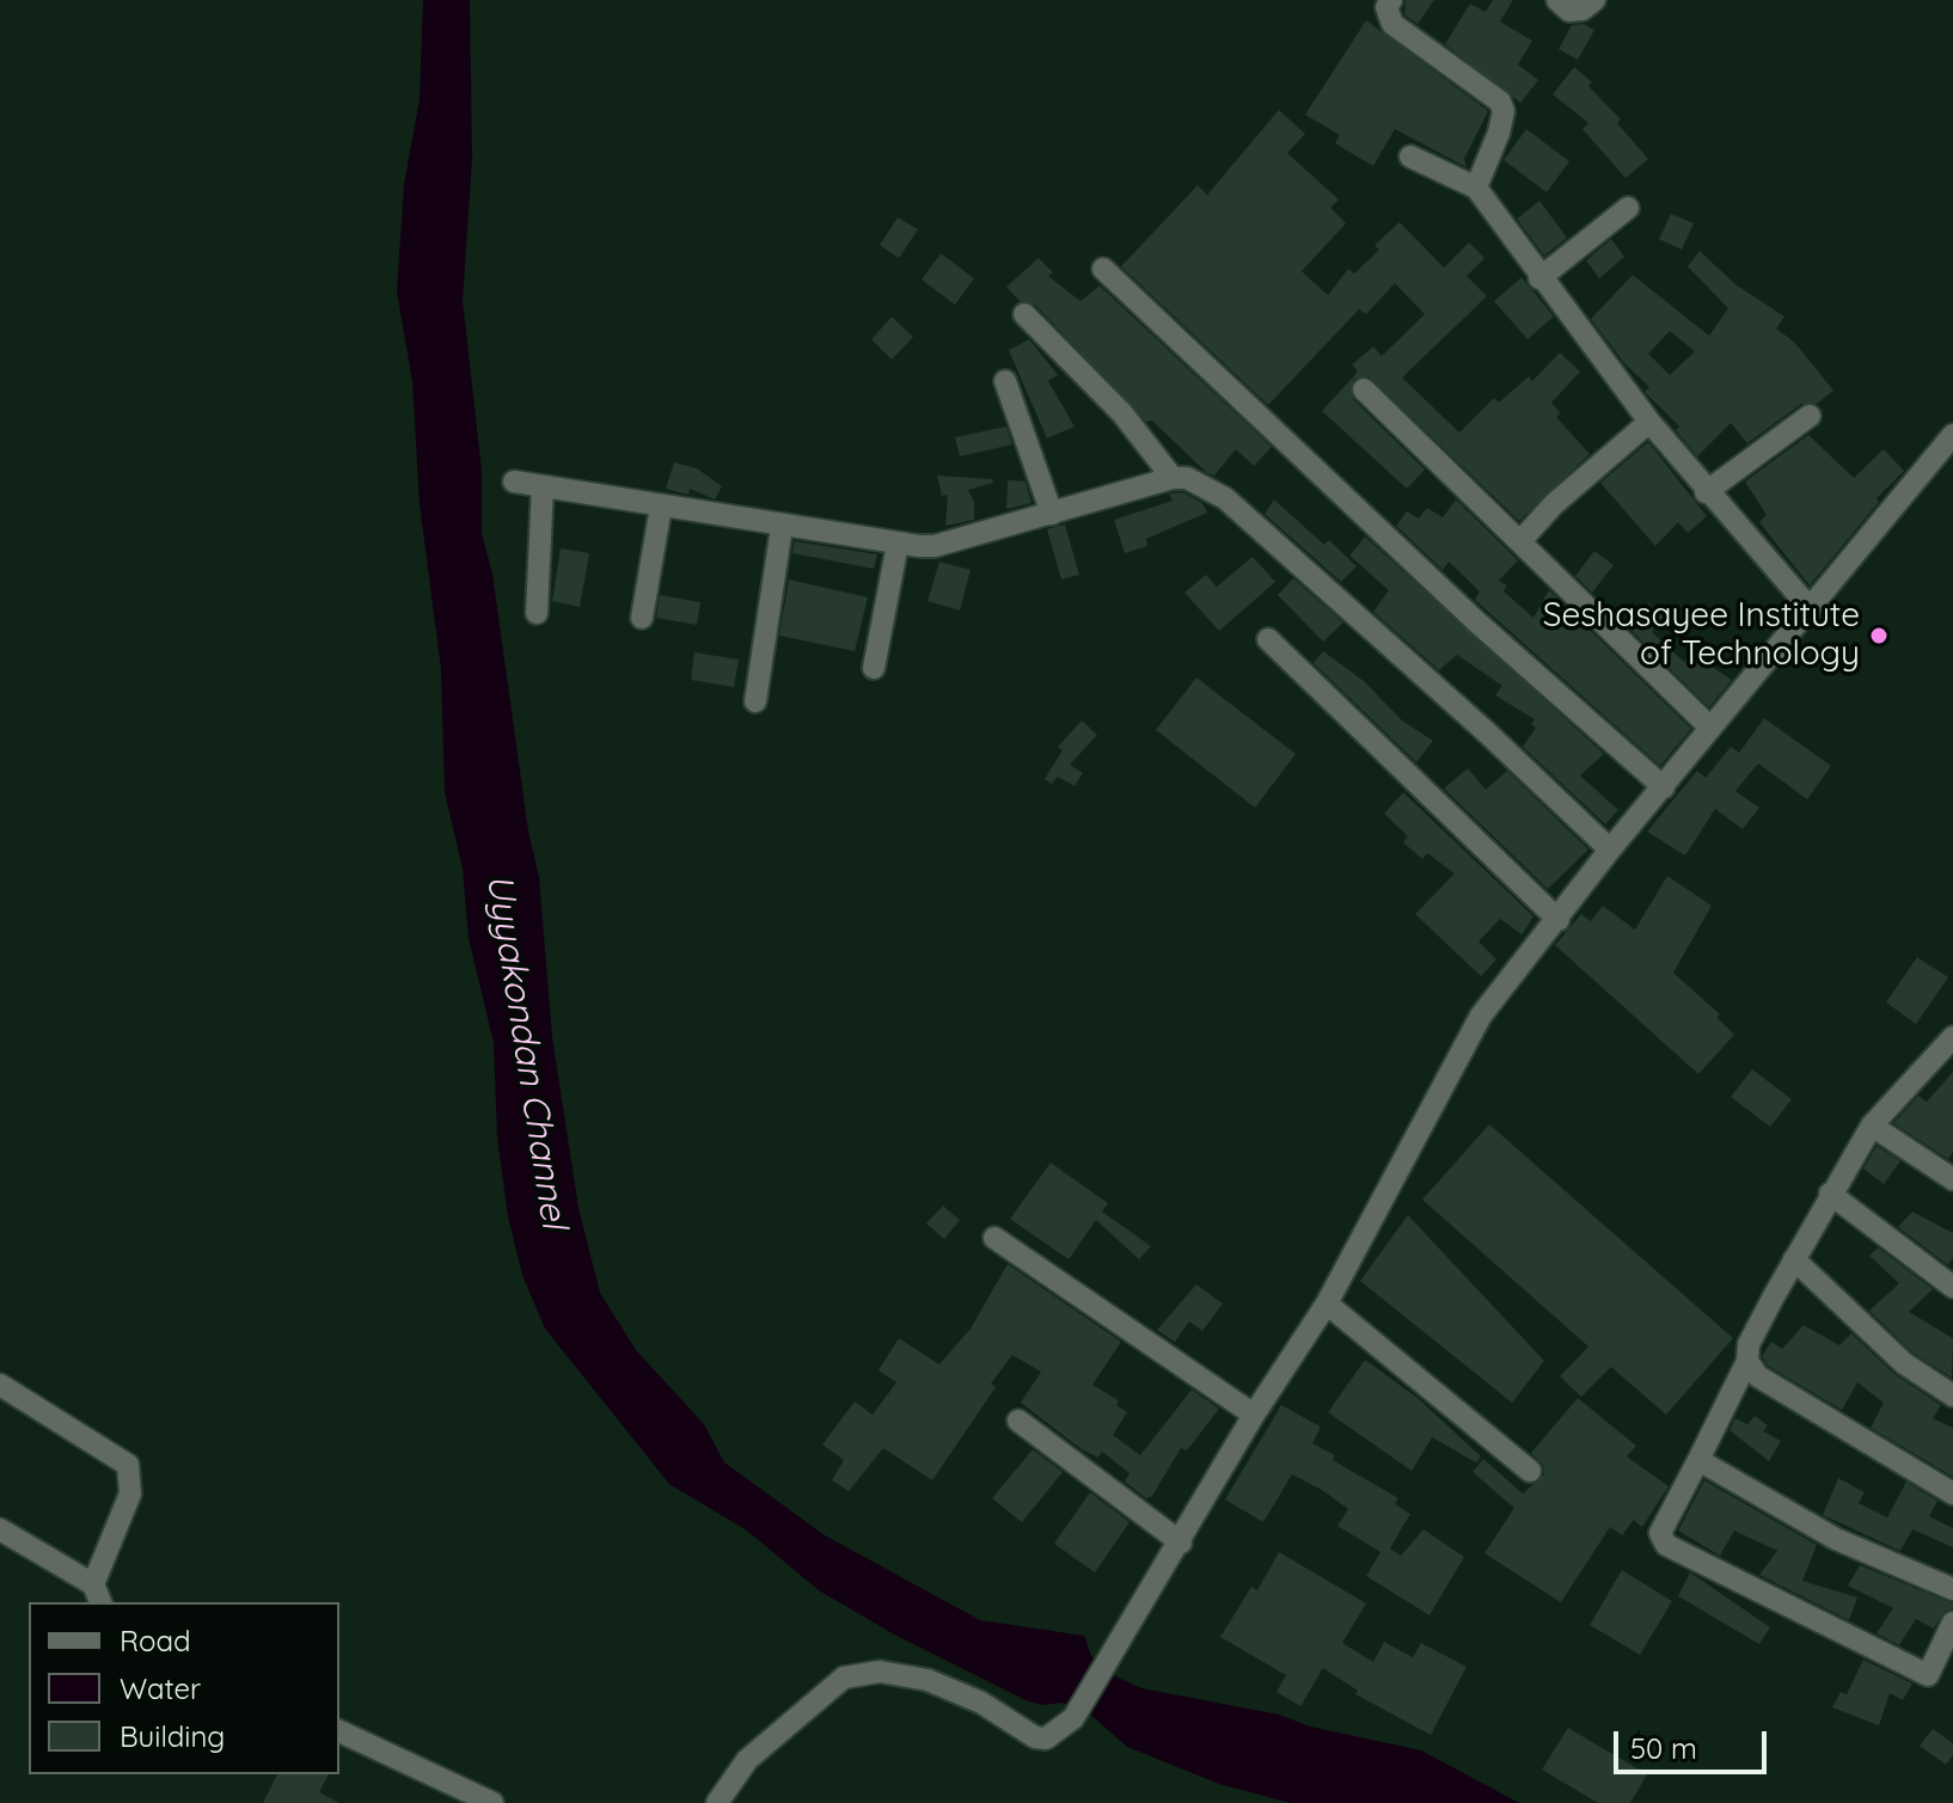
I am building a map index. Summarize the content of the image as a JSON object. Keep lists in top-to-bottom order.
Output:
{
  "water": ["Uyyakondan Channel"],
  "places": ["Seshasayee Institute of Technology"],
  "legend": ["Road", "Water", "Building"],
  "scale_bar": "50 m"
}
